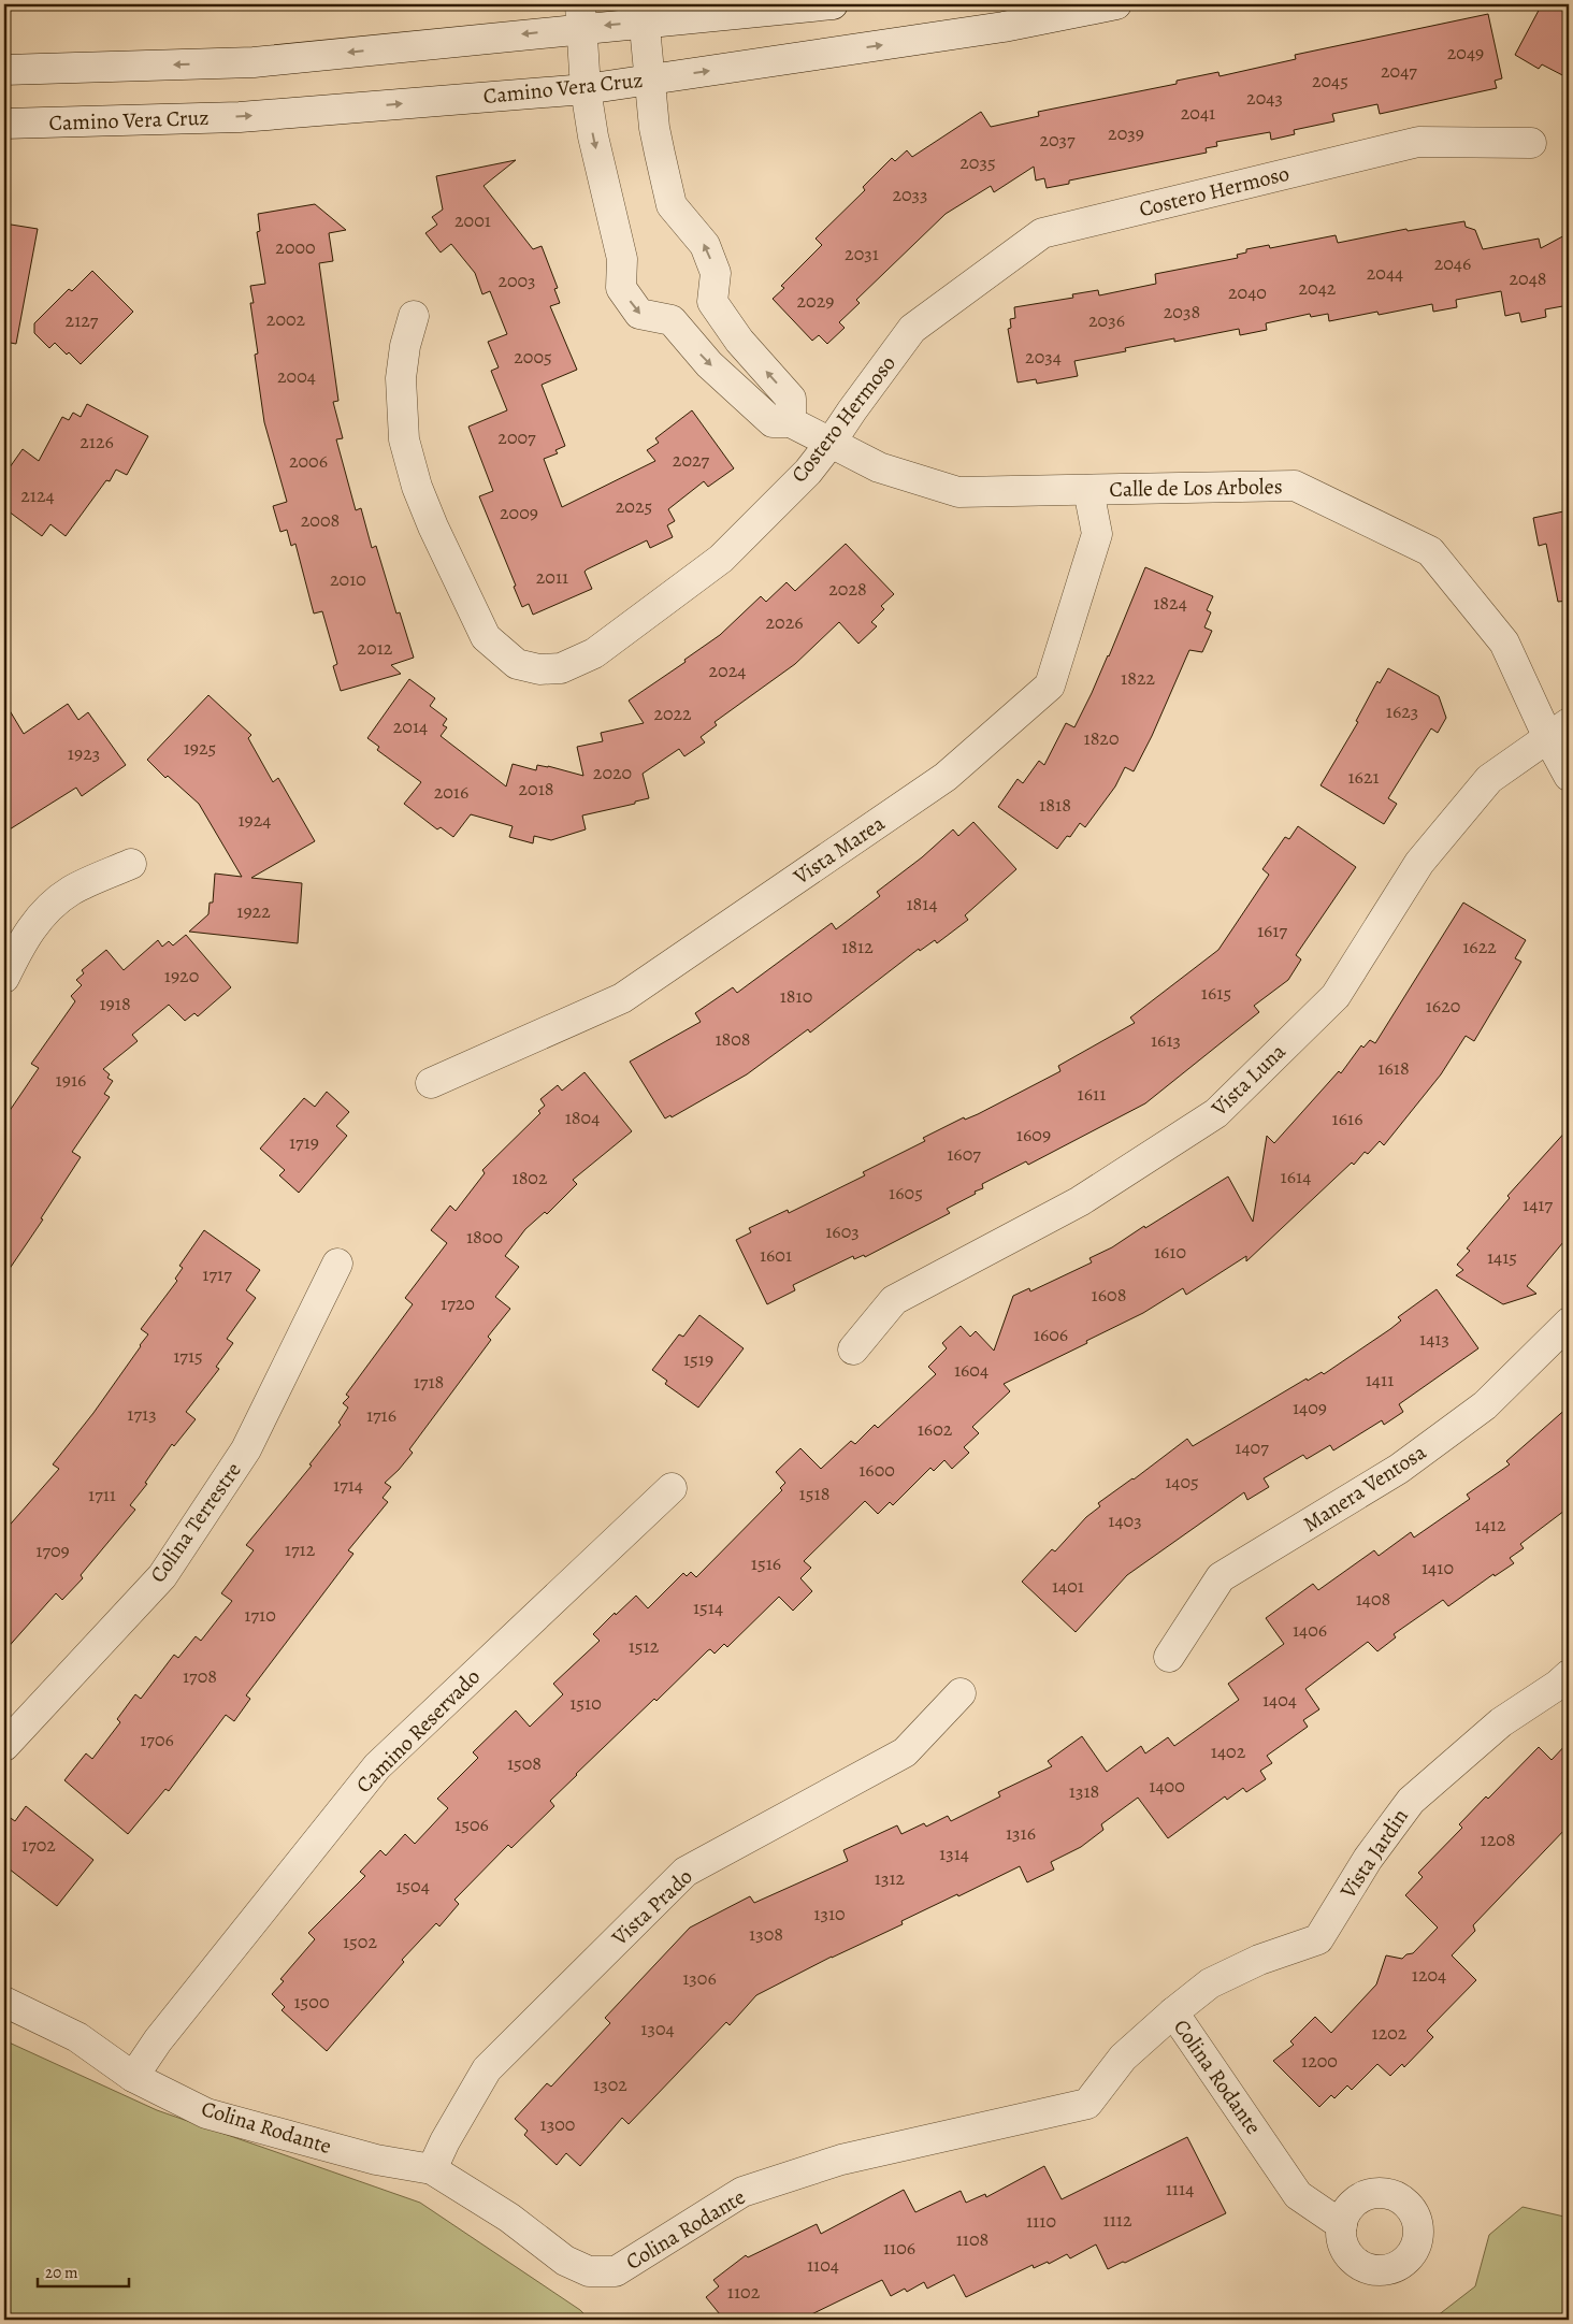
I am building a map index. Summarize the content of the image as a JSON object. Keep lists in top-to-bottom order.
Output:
{
  "streets": {
    "street": [
      "Camino Vera Cruz",
      "Costero Hermoso",
      "Calle de Los Arboles",
      "Vista Marea",
      "Vista Luna",
      "Manera Ventosa",
      "Colina Terrestre",
      "Camino Reservado",
      "Vista Jardin",
      "Vista Prado",
      "Colina Rodante"
    ]
  },
  "crossings": [
    ["Costero Hermoso", "Calle de Los Arboles"],
    ["Calle de Los Arboles", "Vista Marea"],
    ["Calle de Los Arboles", "Vista Luna"],
    ["Camino Reservado", "Colina Rodante"],
    ["Vista Jardin", "Colina Rodante"],
    ["Vista Prado", "Colina Rodante"]
  ],
  "house_numbers": [
    "2049",
    "2047",
    "2045",
    "2043",
    "2041",
    "2039",
    "2037",
    "2035",
    "2033",
    "2001",
    "2000",
    "2031",
    "2046",
    "2044",
    "2048",
    "2003",
    "2042",
    "2040",
    "2029",
    "2038",
    "2002",
    "2127",
    "2036",
    "2005",
    "2034",
    "2004",
    "2007",
    "2126",
    "2027",
    "2006",
    "2124",
    "2025",
    "2009",
    "2008",
    "2011",
    "2010",
    "2028",
    "1824",
    "2026",
    "2012",
    "2024",
    "1822",
    "1623",
    "2022",
    "2014",
    "1820",
    "1925",
    "1923",
    "2020",
    "1621",
    "2018",
    "2016",
    "1818",
    "1924",
    "1814",
    "1922",
    "1617",
    "1812",
    "1622",
    "1920",
    "1615",
    "1810",
    "1918",
    "1620",
    "1808",
    "1613",
    "1618",
    "1916",
    "1611",
    "1804",
    "1616",
    "1609",
    "1719",
    "1607",
    "1614",
    "1802",
    "1605",
    "1417",
    "1603",
    "1800",
    "1610",
    "1601",
    "1415",
    "1717",
    "1608",
    "1720",
    "1606",
    "1413",
    "1715",
    "1519",
    "1604",
    "1411",
    "1718",
    "1409",
    "1713",
    "1716",
    "1602",
    "1407",
    "1600",
    "1405",
    "1714",
    "1518",
    "1711",
    "1403",
    "1412",
    "1712",
    "1709",
    "1516",
    "1410",
    "1401",
    "1408",
    "1514",
    "1710",
    "1406",
    "1512",
    "1708",
    "1404",
    "1510",
    "1706",
    "1402",
    "1508",
    "1400",
    "1318",
    "1506",
    "1316",
    "1208",
    "1702",
    "1314",
    "1312",
    "1504",
    "1310",
    "1308",
    "1502",
    "1204",
    "1306",
    "1500",
    "1304",
    "1202",
    "1200",
    "1302",
    "1300",
    "1114",
    "1112",
    "1110",
    "1108",
    "1106",
    "1104",
    "1102"
  ],
  "scale_bar": "20 m"
}
